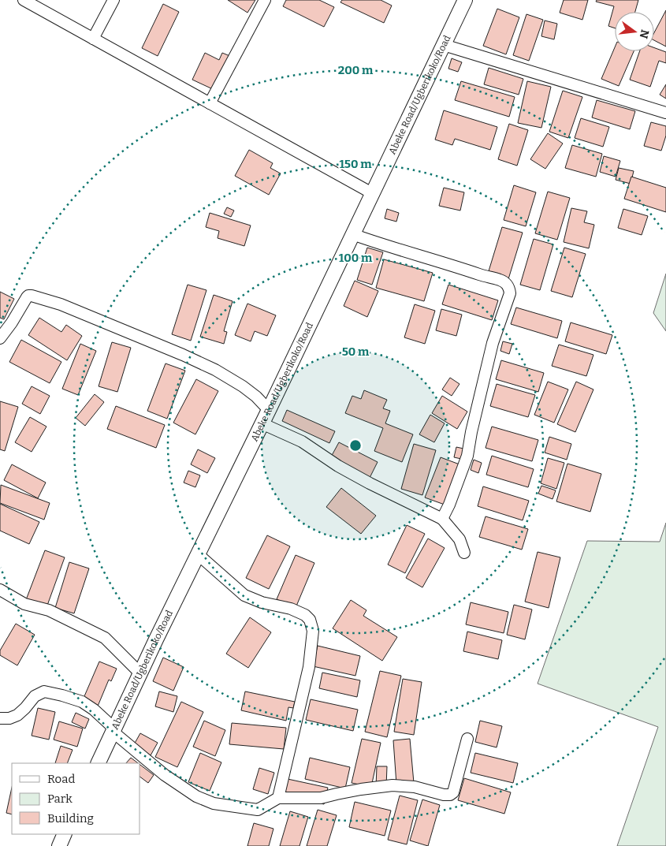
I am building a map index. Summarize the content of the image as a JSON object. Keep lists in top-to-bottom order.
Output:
{
  "streets": {
    "street": ["Abeke Road/Ugberikoko/Road"]
  },
  "legend": ["Road", "Park", "Building"],
  "north": "right",
  "rings": [
    "200 m",
    "150 m",
    "100 m",
    "50 m"
  ]
}
